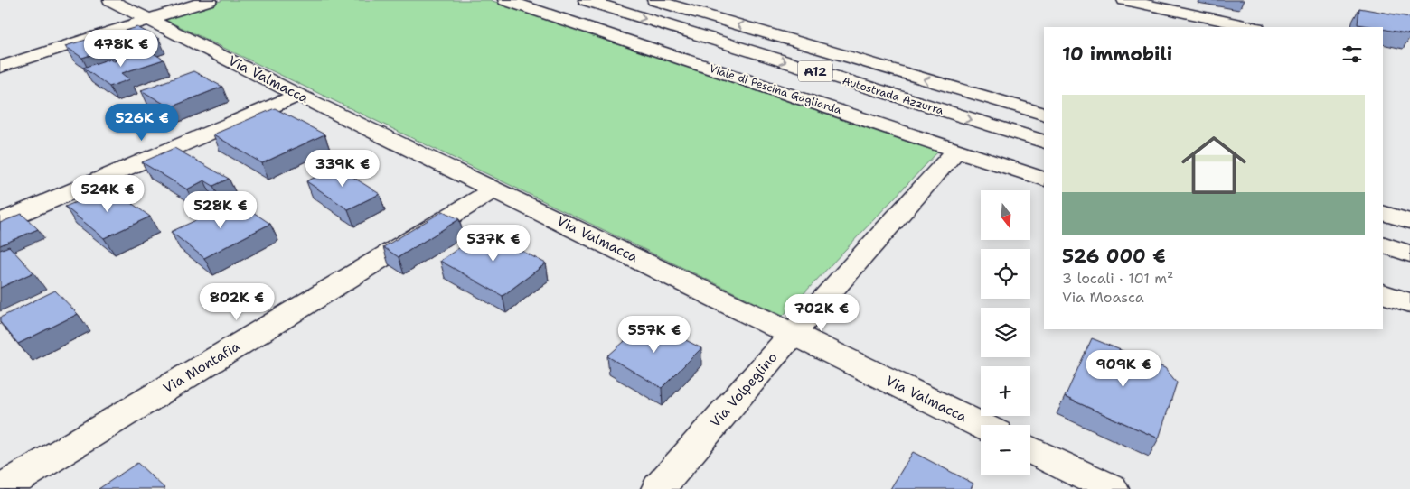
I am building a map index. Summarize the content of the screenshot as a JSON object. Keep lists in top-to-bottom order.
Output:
{
  "streets": {
    "main road": [
      "A12",
      "Via Valmacca",
      "Viale di Pescina Gagliarda",
      "Autostrada Azzurra",
      "Via Montafia",
      "Via Volpeglino"
    ]
  },
  "crossings": [
    ["Via Valmacca", "Via Montafia"],
    ["Via Valmacca", "Via Volpeglino"],
    ["Viale di Pescina Gagliarda", "Via Volpeglino"]
  ],
  "north": "bottom",
  "page": {
    "heading": "10 immobili",
    "price": [
      "478K €",
      "526K €",
      "339K €",
      "524K €",
      "528K €",
      "537K €",
      "802K €",
      "702K €",
      "557K €",
      "909K €"
    ],
    "list": [
      {
        "name": "526 000 €",
        "note": "3 locali · 101 m² · Via Moasca"
      }
    ],
    "map_buttons": ["+", "−"]
  }
}
